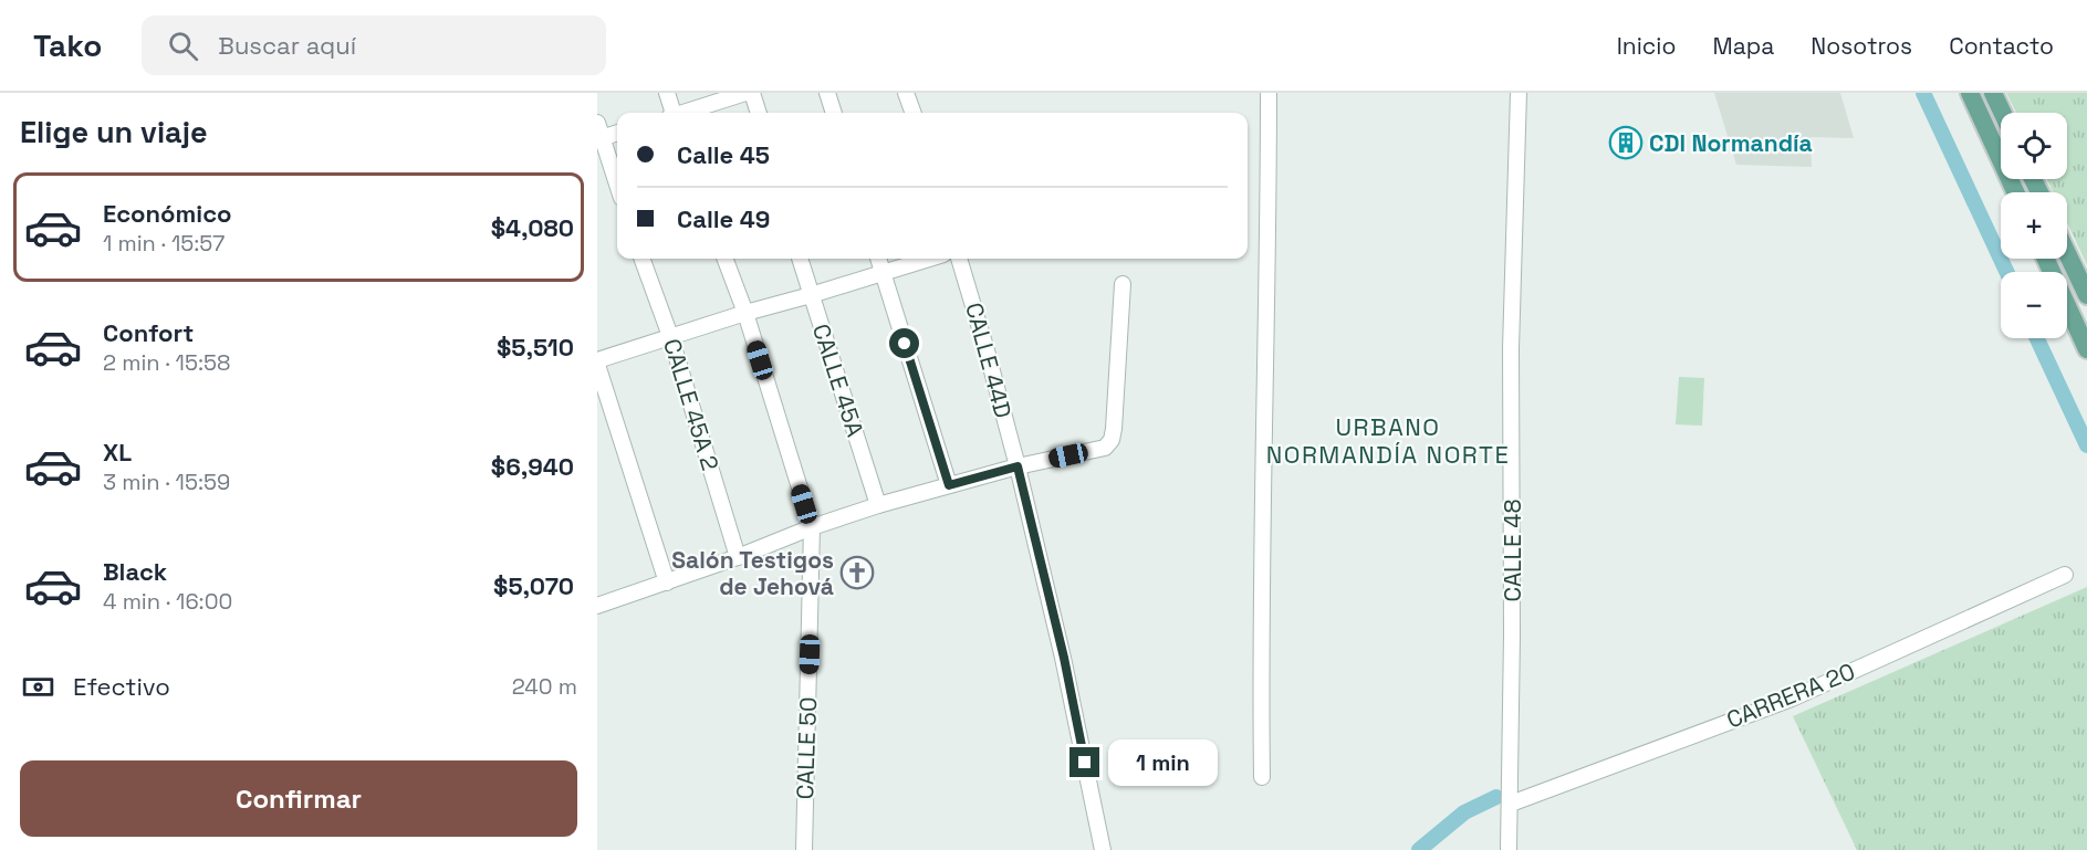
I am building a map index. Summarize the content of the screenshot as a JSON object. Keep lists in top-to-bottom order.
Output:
{
  "streets": {
    "street": [
      "CALLE 44D",
      "CALLE 45A",
      "CALLE 45A 2",
      "CALLE 48",
      "CARRERA 20",
      "CALLE 50"
    ]
  },
  "crossings": [
    ["CALLE 48", "CARRERA 20"]
  ],
  "districts": ["URBANO NORMANDÍA NORTE"],
  "places": {
    "building": ["CDI Normandía"],
    "church": ["Salón Testigos de Jehová"]
  },
  "page": {
    "header": "Tako",
    "search": "Buscar aquí",
    "nav": [
      "Inicio",
      "Mapa",
      "Nosotros",
      "Contacto"
    ],
    "heading": "Elige un viaje",
    "map_buttons": ["+", "−"],
    "banner": ["Calle 45", "Calle 49"],
    "list": [
      {
        "name": "Económico",
        "note": "1 min · 15:57",
        "value": "$4,080"
      },
      {
        "name": "Confort",
        "note": "2 min · 15:58",
        "value": "$5,510"
      },
      {
        "name": "XL",
        "note": "3 min · 15:59",
        "value": "$6,940"
      },
      {
        "name": "Black",
        "note": "4 min · 16:00",
        "value": "$5,070"
      }
    ],
    "pay": ["Efectivo", "240 m"],
    "bubble": "1 min",
    "buttons": "Confirmar"
  }
}
